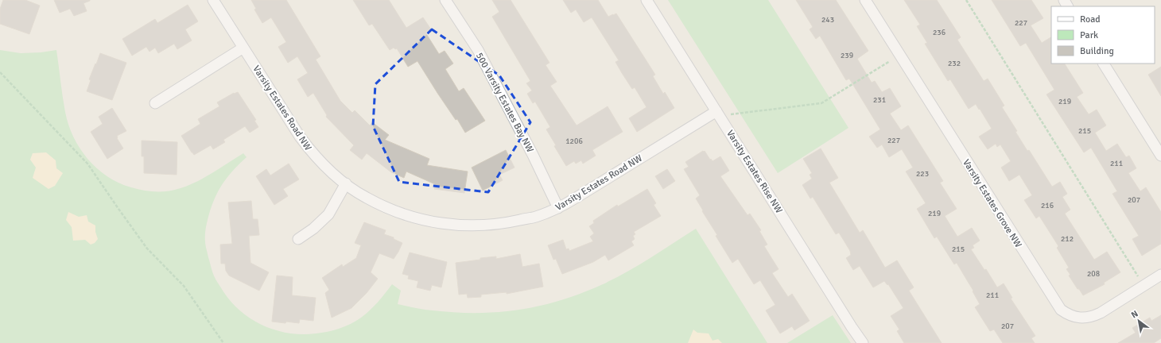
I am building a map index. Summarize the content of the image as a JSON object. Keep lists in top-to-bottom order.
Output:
{
  "streets": {
    "street": [
      "500 Varsity Estates Bay NW",
      "Varsity Estates Road NW",
      "Varsity Estates Rise NW",
      "Varsity Estates Grove NW"
    ]
  },
  "crossings": [
    ["500 Varsity Estates Bay NW", "Varsity Estates Road NW"],
    ["Varsity Estates Road NW", "Varsity Estates Rise NW"]
  ],
  "house_numbers": [
    "243",
    "227",
    "236",
    "239",
    "232",
    "231",
    "219",
    "215",
    "227",
    "1206",
    "211",
    "223",
    "207",
    "216",
    "219",
    "212",
    "215",
    "208",
    "211",
    "207"
  ],
  "legend": ["Road", "Park", "Building"],
  "north": "top left"
}
